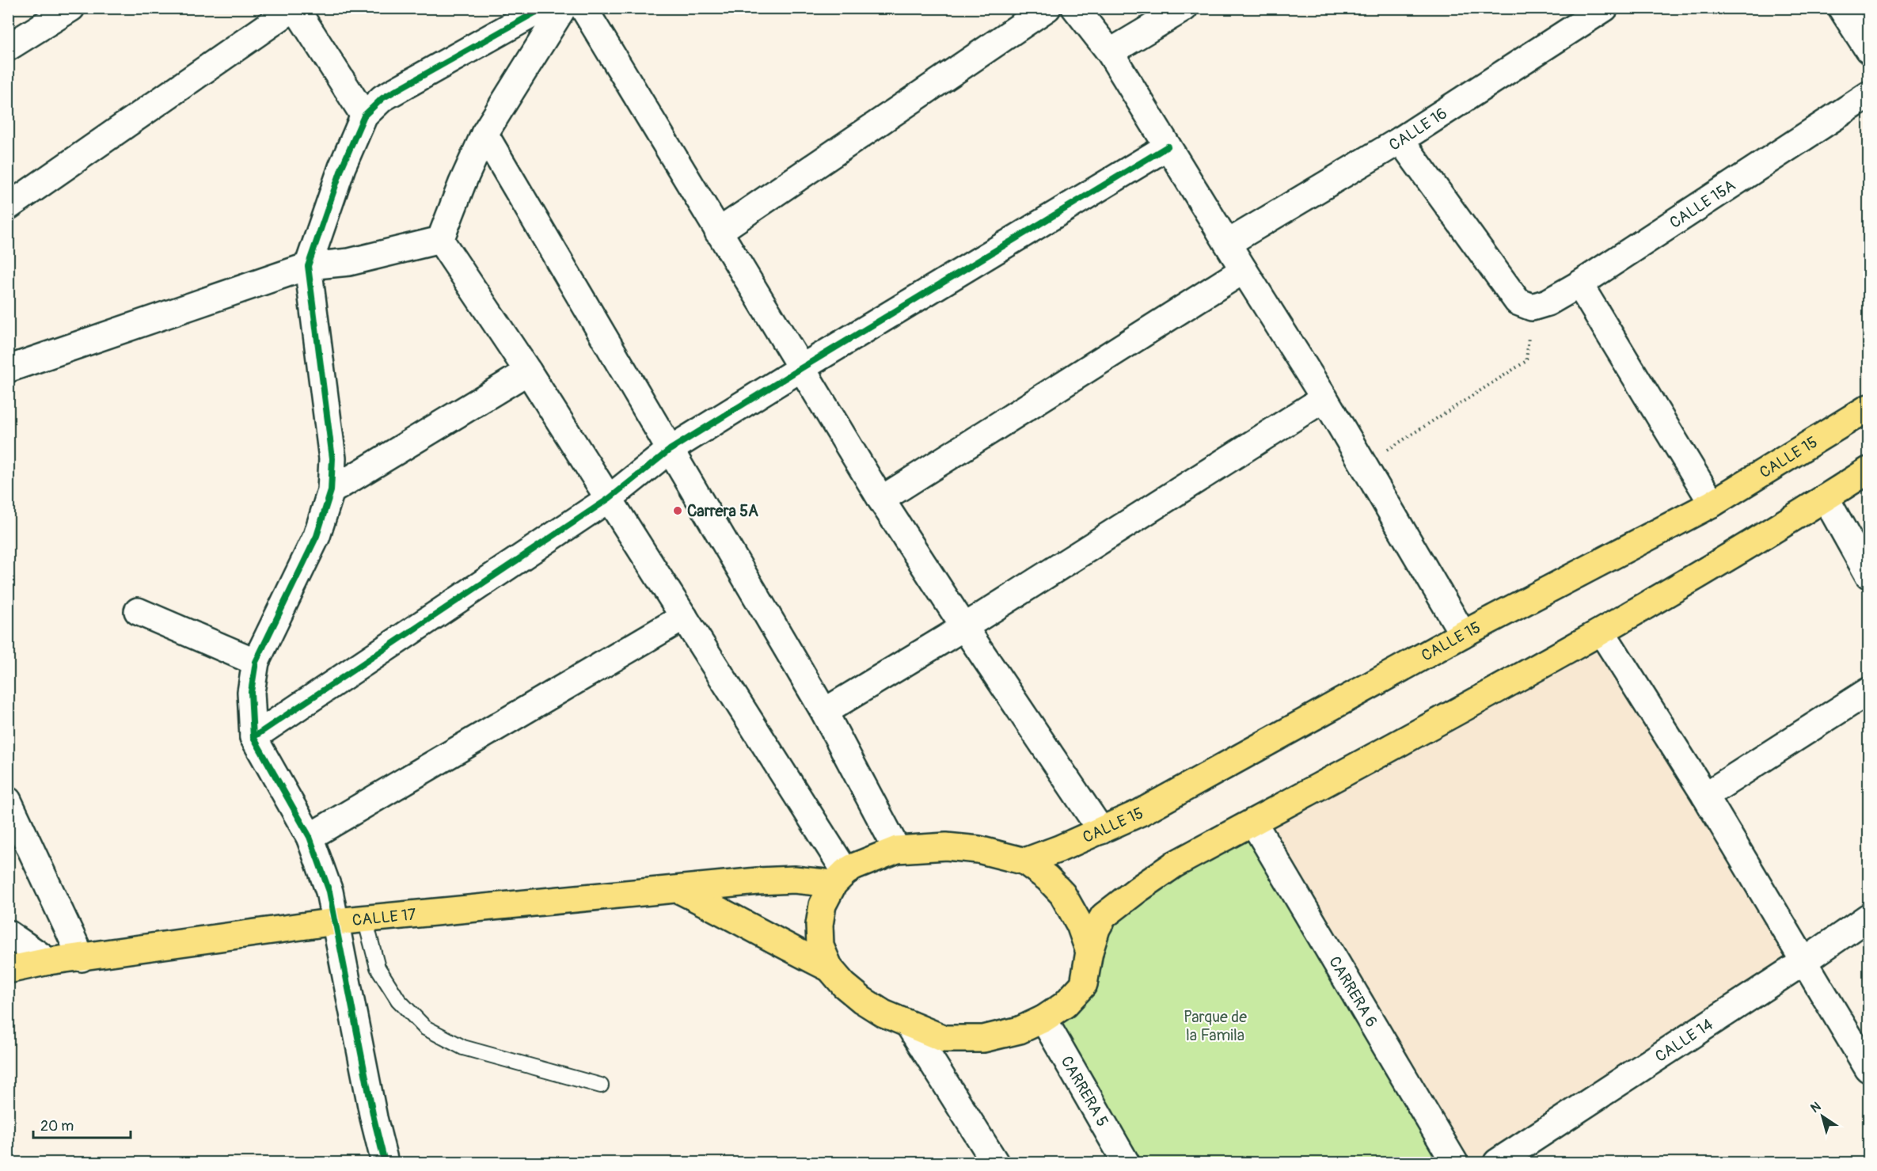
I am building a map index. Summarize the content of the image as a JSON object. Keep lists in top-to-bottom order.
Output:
{
  "streets": {
    "main road": ["CALLE 15", "CALLE 17"],
    "street": [
      "CALLE 16",
      "CALLE 15A",
      "CARRERA 6",
      "CALLE 14",
      "CARRERA 5"
    ]
  },
  "parks": ["Parque de la Famila"],
  "places": ["Carrera 5A"],
  "scale_bar": "20 m",
  "north": "top left"
}
